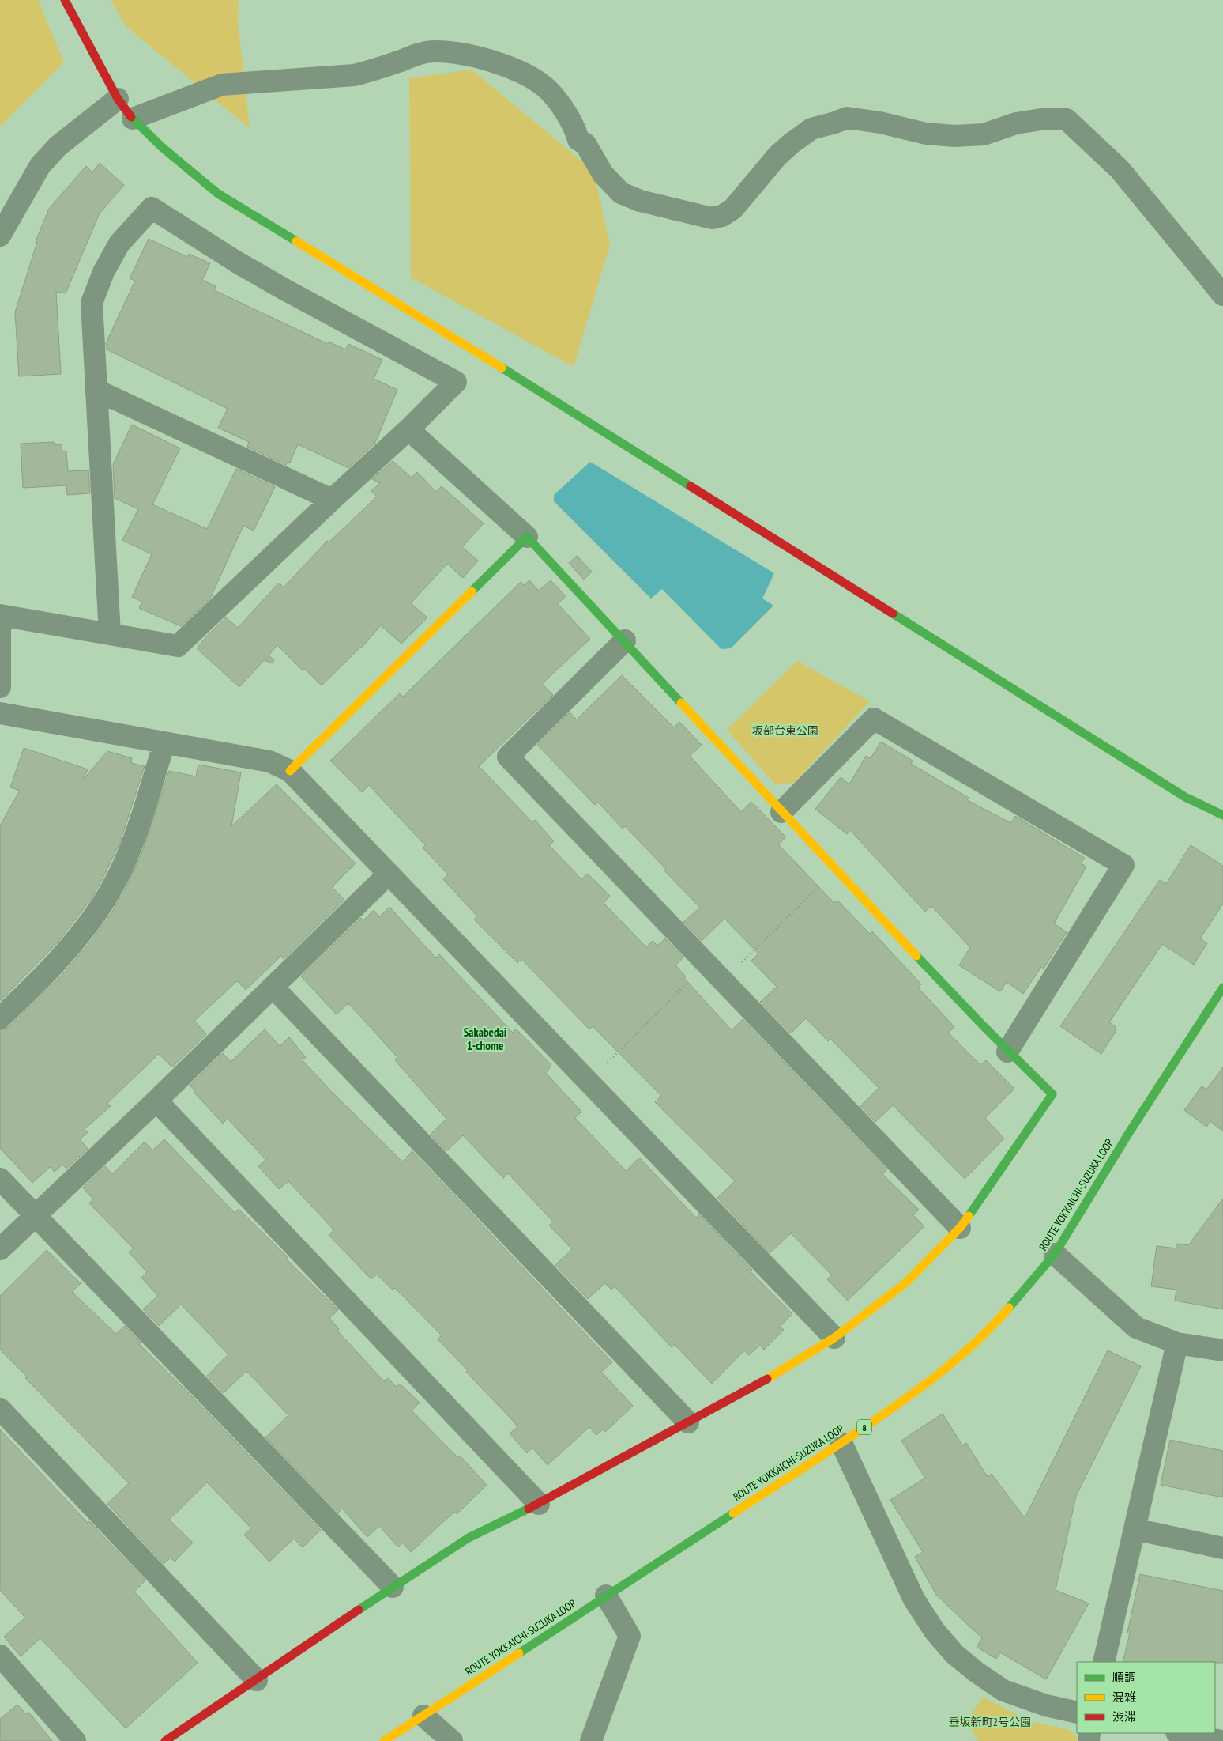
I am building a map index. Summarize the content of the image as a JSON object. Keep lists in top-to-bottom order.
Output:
{
  "streets": {
    "street": ["ROUTE YOKKAICHI-SUZUKA LOOP", "8"]
  },
  "districts": ["Sakabedai 1-chome"],
  "parks": ["坂部台東公園", "垂坂新町2号公園"],
  "legend": ["順調", "混雑", "渋滞"]
}
